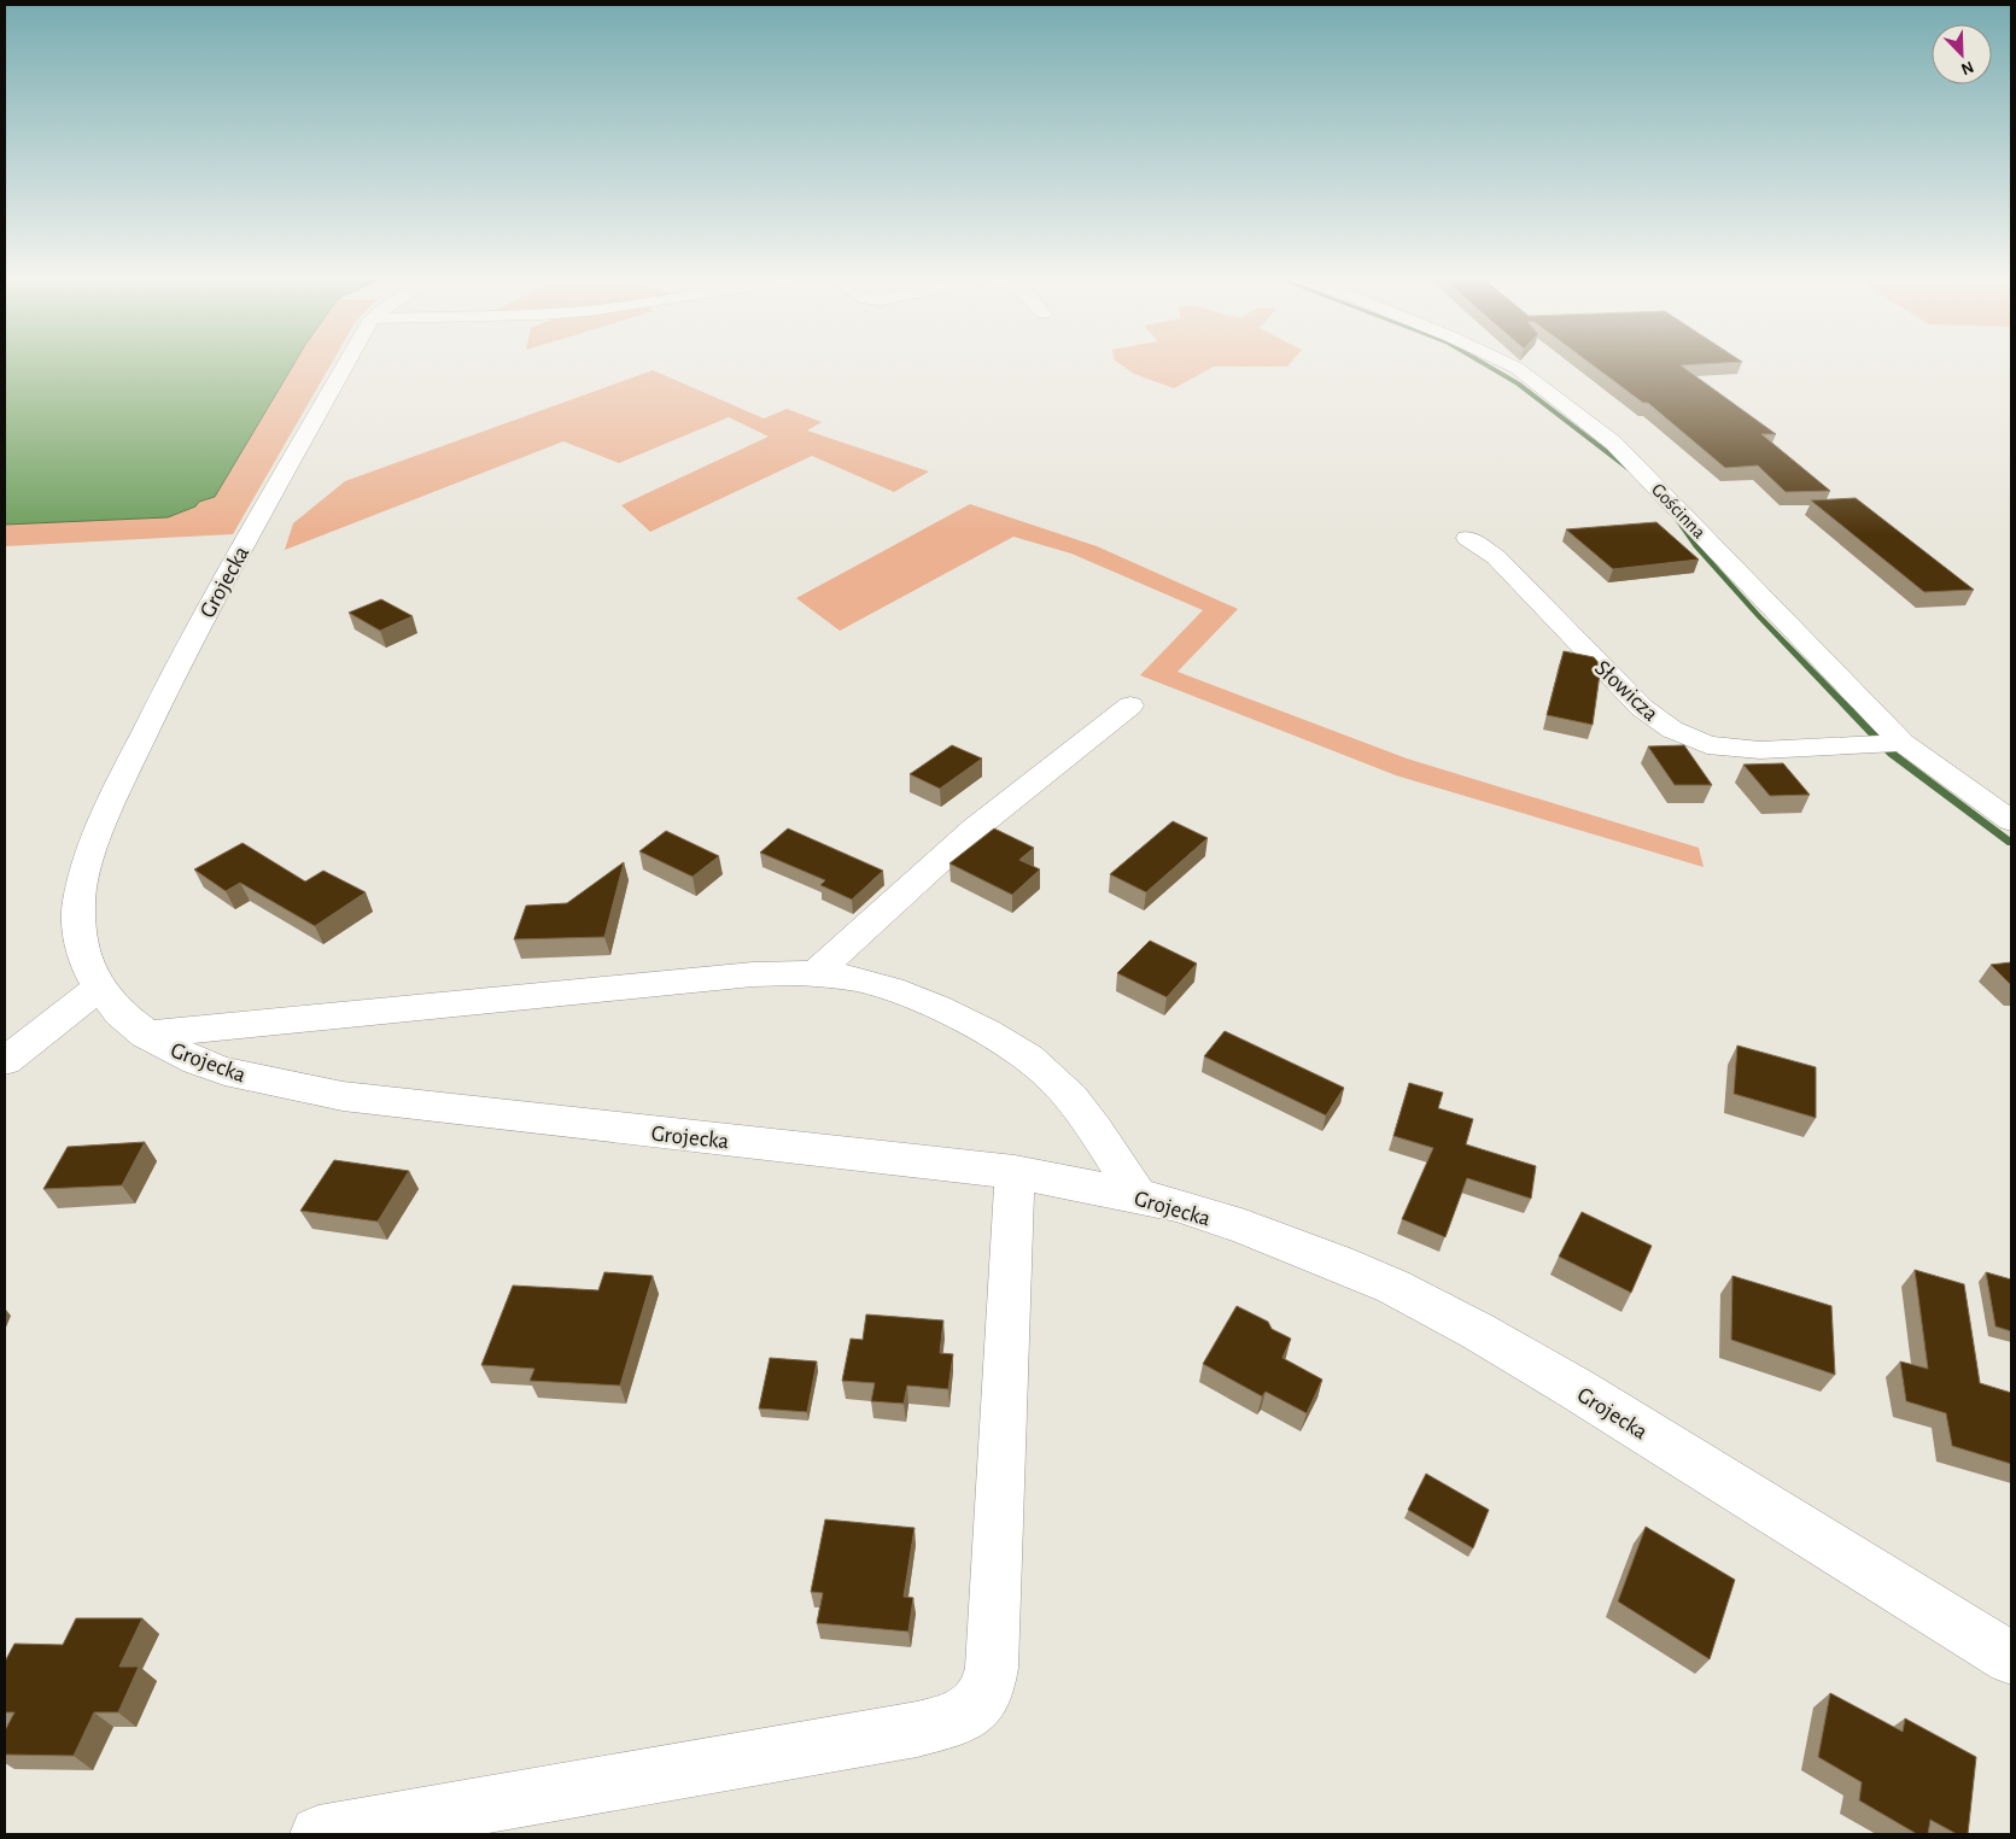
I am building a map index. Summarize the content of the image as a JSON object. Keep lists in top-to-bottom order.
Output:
{
  "streets": {
    "street": ["Gościnna", "Grojecka", "Słowicza"]
  },
  "crossings": [
    ["Gościnna", "Słowicza"]
  ],
  "north": "bottom right"
}
